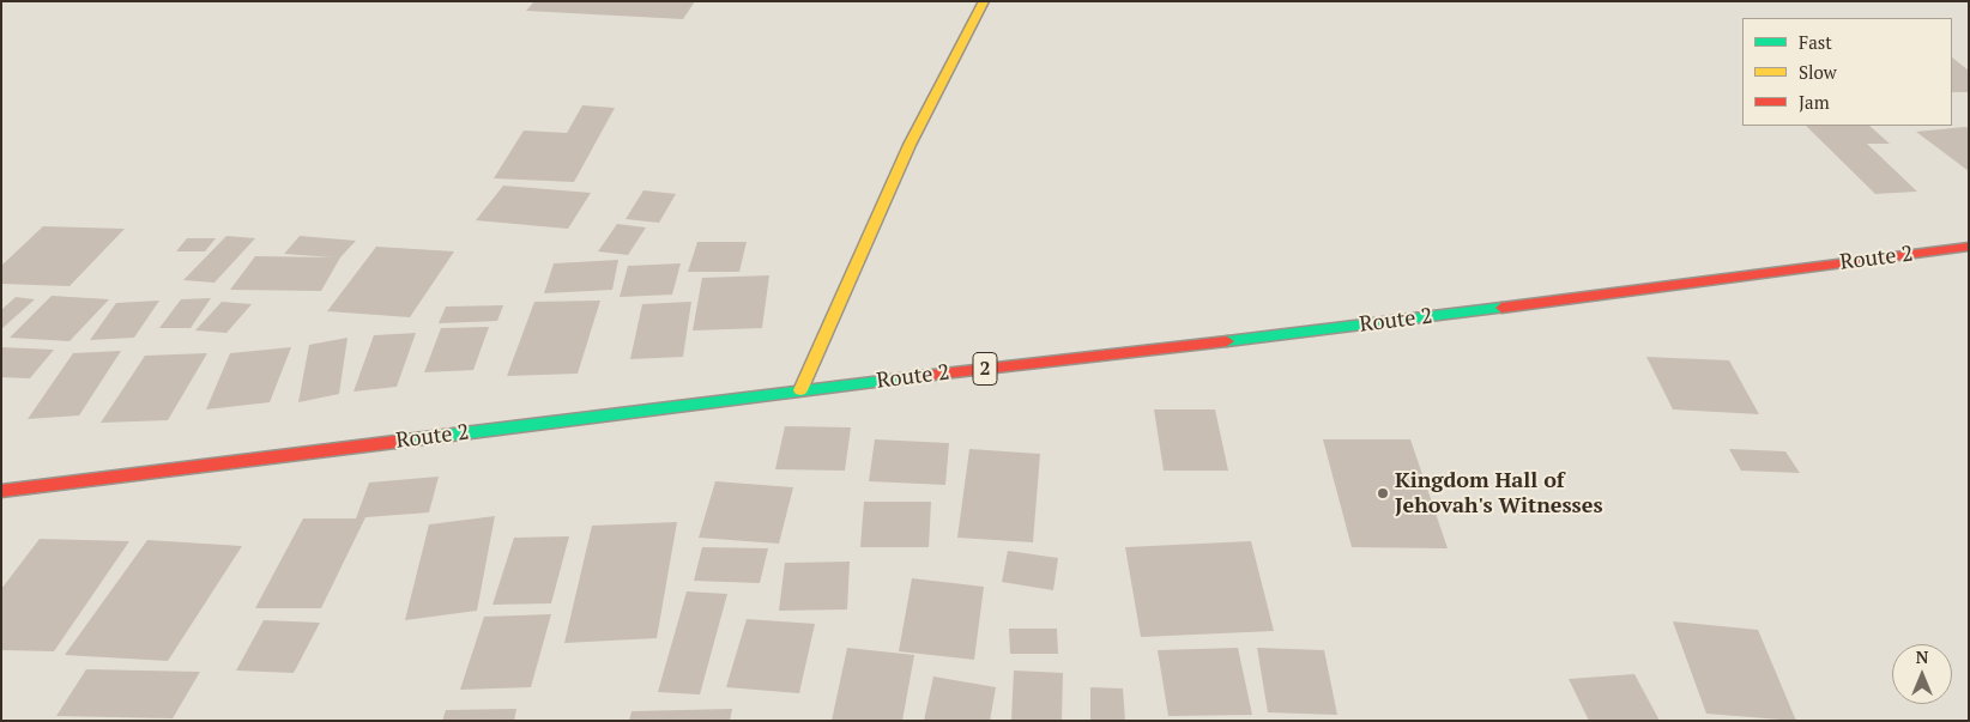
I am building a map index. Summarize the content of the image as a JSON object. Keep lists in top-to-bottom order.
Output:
{
  "streets": {
    "main road": ["Route 2", "2"]
  },
  "places": ["Kingdom Hall of Jehovah's Witnesses"],
  "legend": ["Fast", "Slow", "Jam"],
  "north": "top"
}
